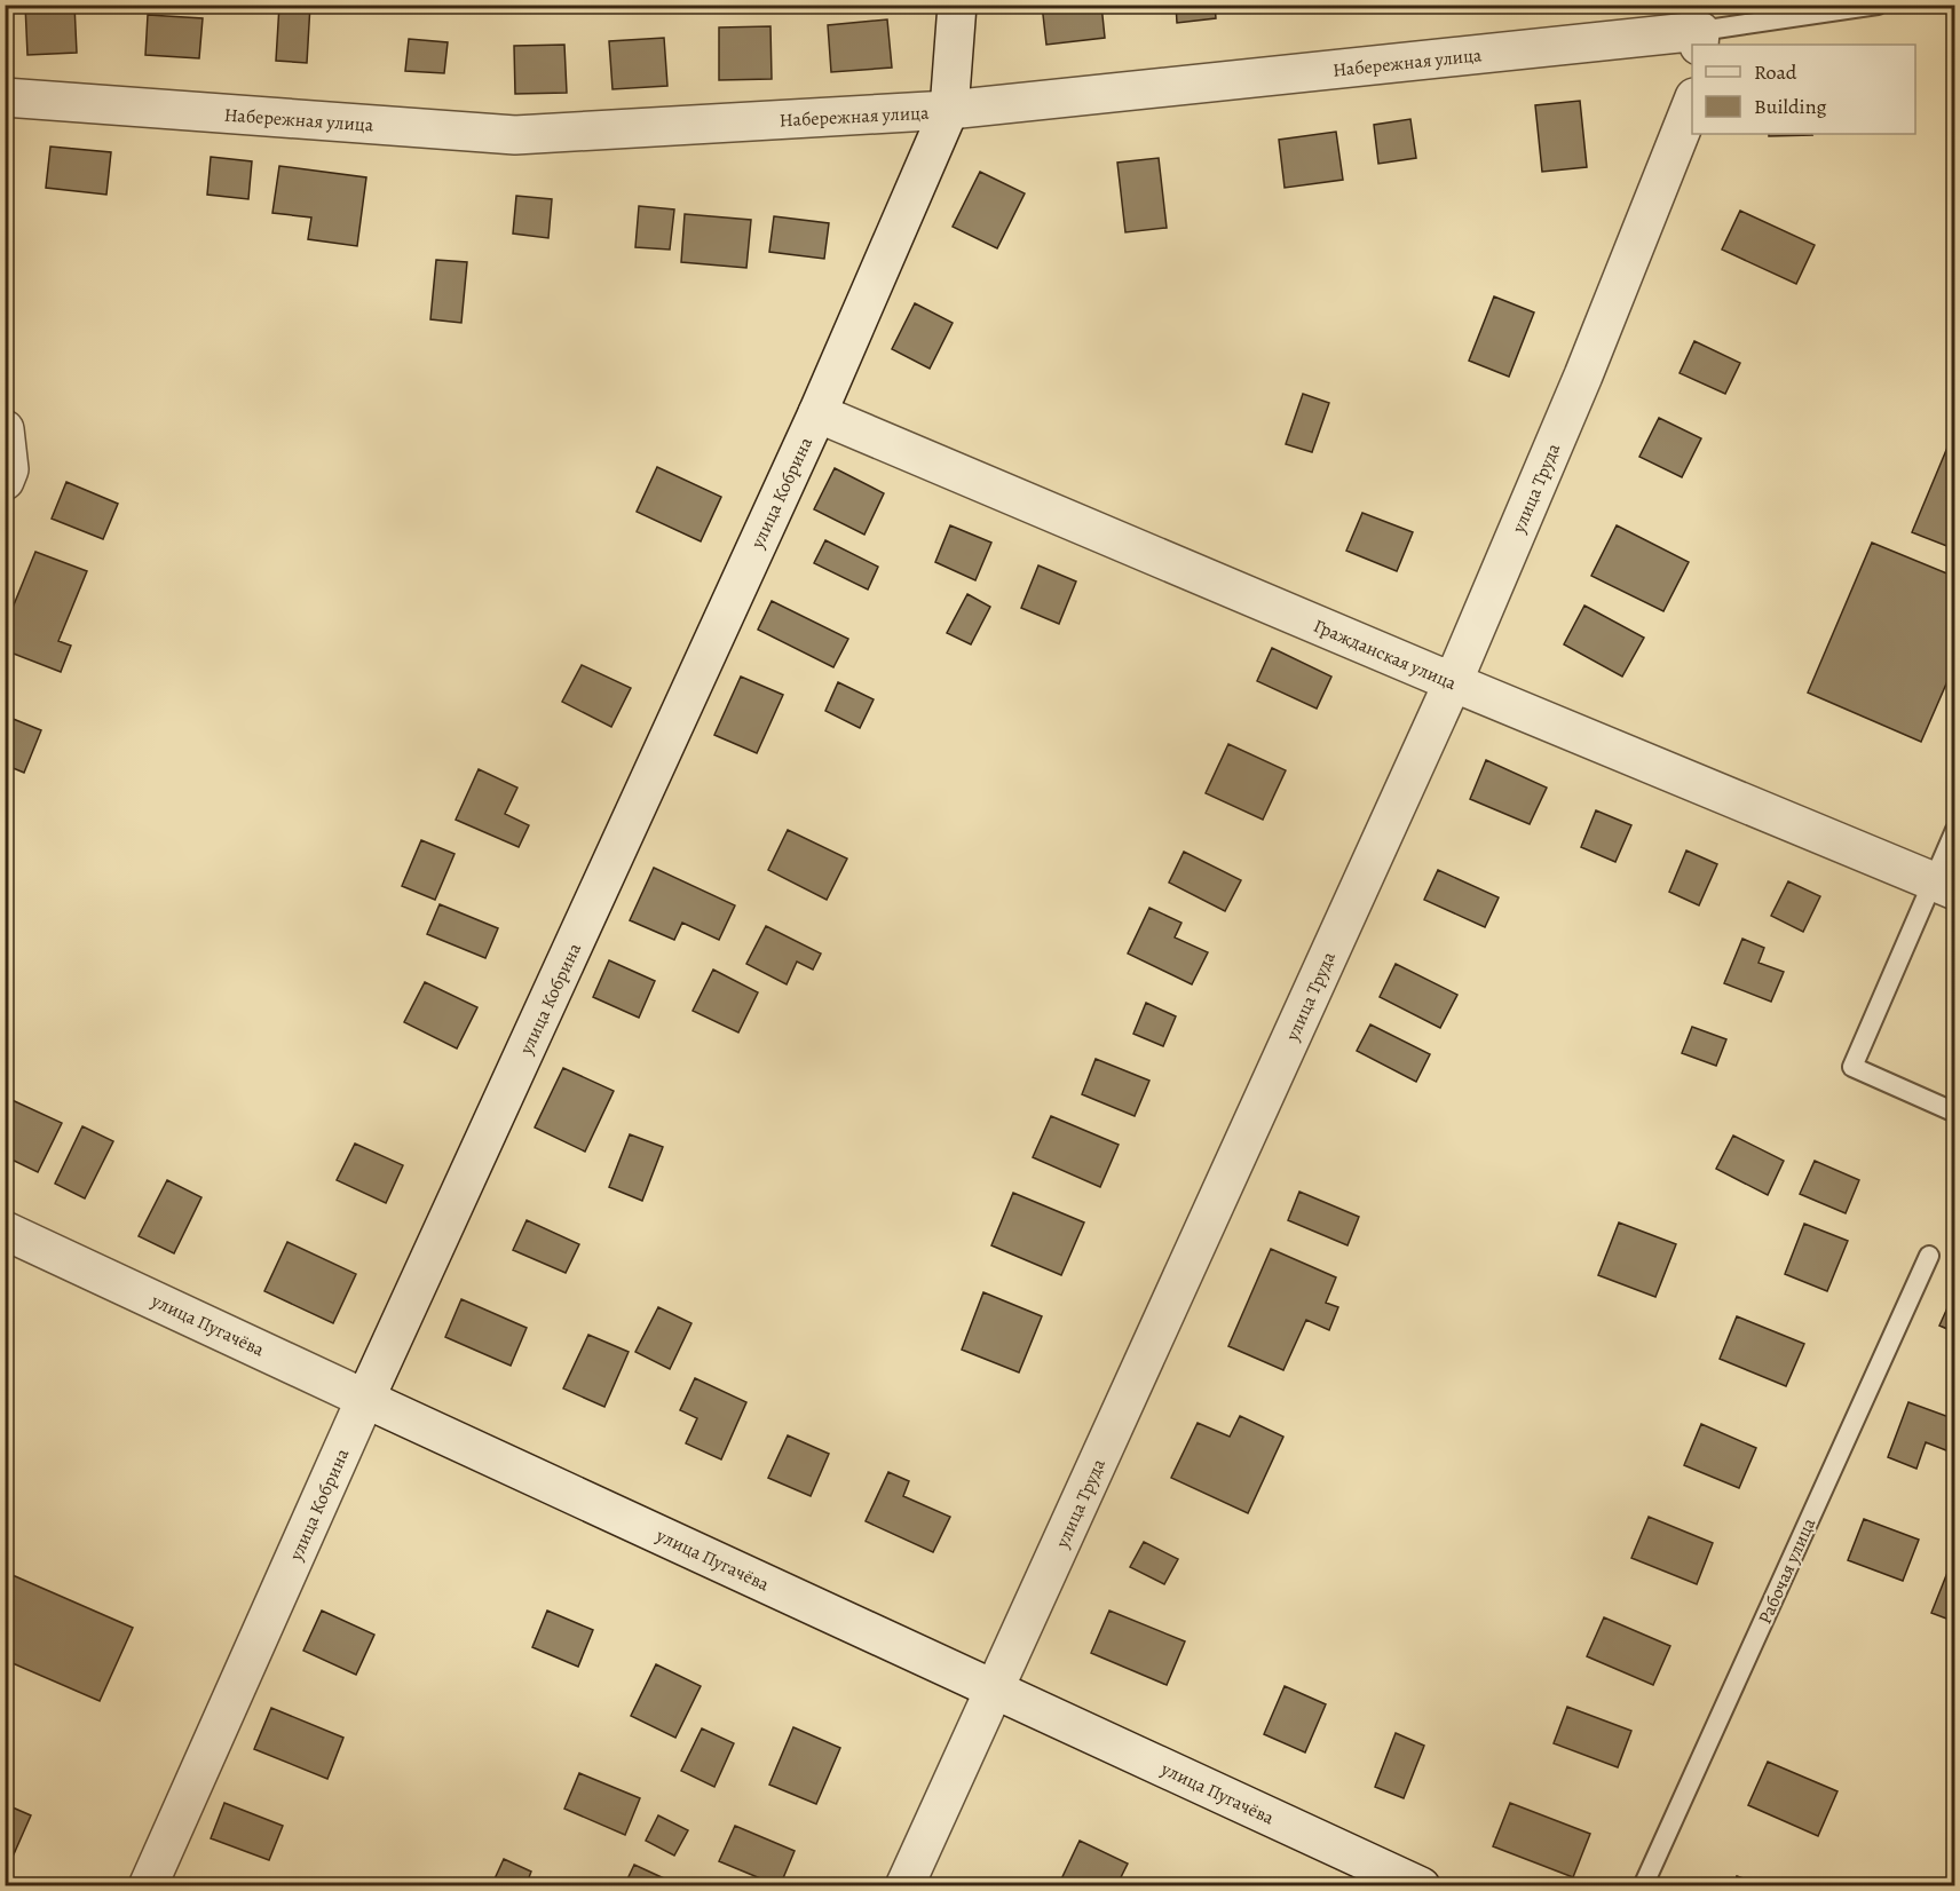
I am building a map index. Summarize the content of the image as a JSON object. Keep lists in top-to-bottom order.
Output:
{
  "streets": {
    "street": [
      "Набережная улица",
      "улица Труда",
      "улица Кобрина",
      "Гражданская улица",
      "улица Пугачёва"
    ],
    "lane": ["Рабочая улица"]
  },
  "crossings": [
    ["Набережная улица", "улица Кобрина"],
    ["улица Труда", "Гражданская улица"],
    ["улица Труда", "улица Пугачёва"],
    ["улица Кобрина", "Гражданская улица"],
    ["улица Кобрина", "улица Пугачёва"]
  ],
  "legend": ["Road", "Building"]
}
